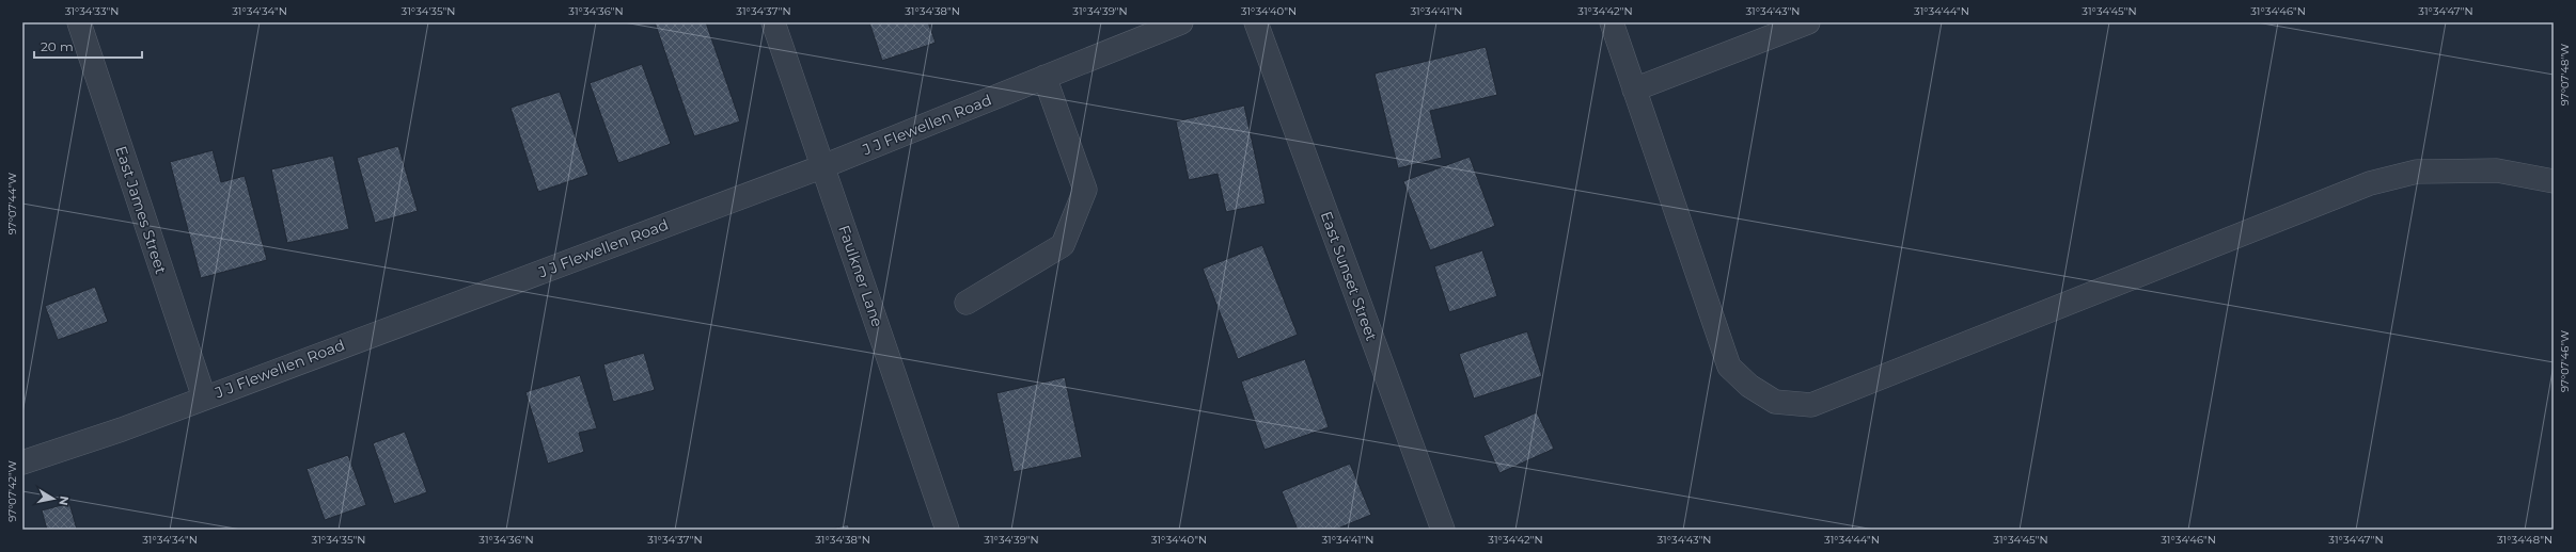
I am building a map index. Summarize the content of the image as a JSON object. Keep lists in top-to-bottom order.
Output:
{
  "streets": {
    "street": [
      "J J Flewellen Road",
      "East James Street",
      "Faulkner Lane",
      "East Sunset Street"
    ]
  },
  "crossings": [
    ["J J Flewellen Road", "East James Street"],
    ["J J Flewellen Road", "Faulkner Lane"]
  ],
  "scale_bar": "20 m",
  "north": "right",
  "coordinates": [
    "31°34'33\"N",
    "31°34'34\"N",
    "31°34'35\"N",
    "31°34'36\"N",
    "31°34'37\"N",
    "31°34'38\"N",
    "31°34'39\"N",
    "31°34'40\"N",
    "31°34'41\"N",
    "31°34'42\"N",
    "31°34'43\"N",
    "31°34'44\"N",
    "31°34'45\"N",
    "31°34'46\"N",
    "31°34'47\"N",
    "97°07'48\"W",
    "97°07'44\"W",
    "97°07'46\"W",
    "97°07'42\"W",
    "31°34'48\"N"
  ]
}
